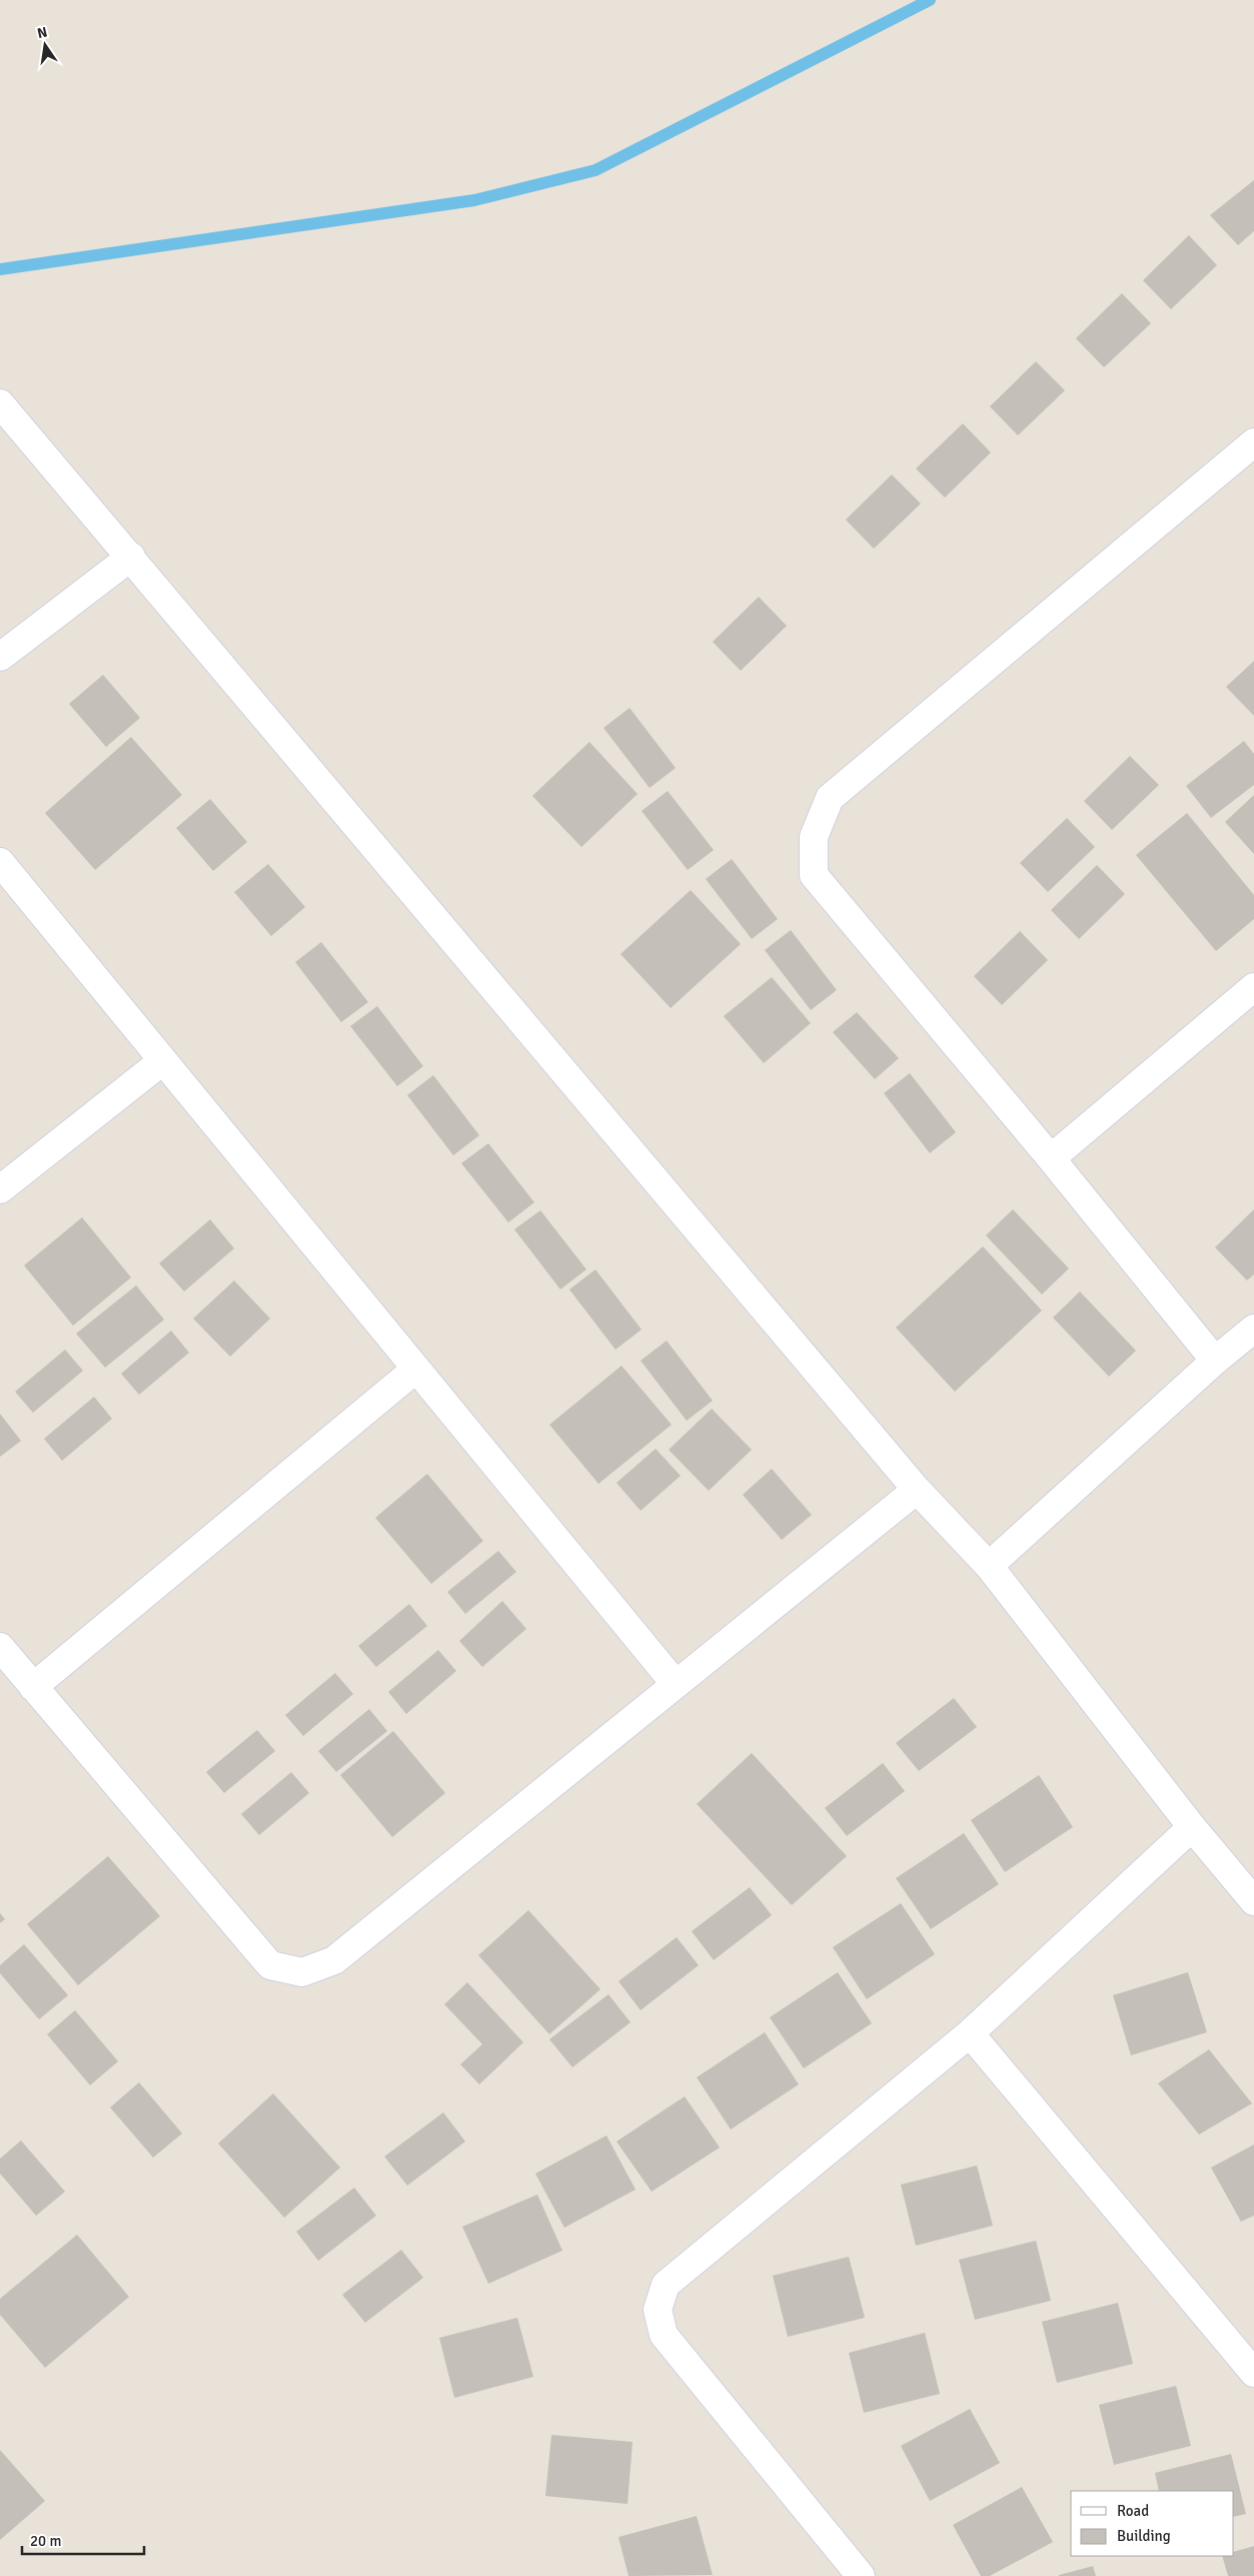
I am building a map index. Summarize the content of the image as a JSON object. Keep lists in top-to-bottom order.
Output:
{
  "legend": ["Road", "Building"],
  "scale_bar": "20 m",
  "north": "top"
}
